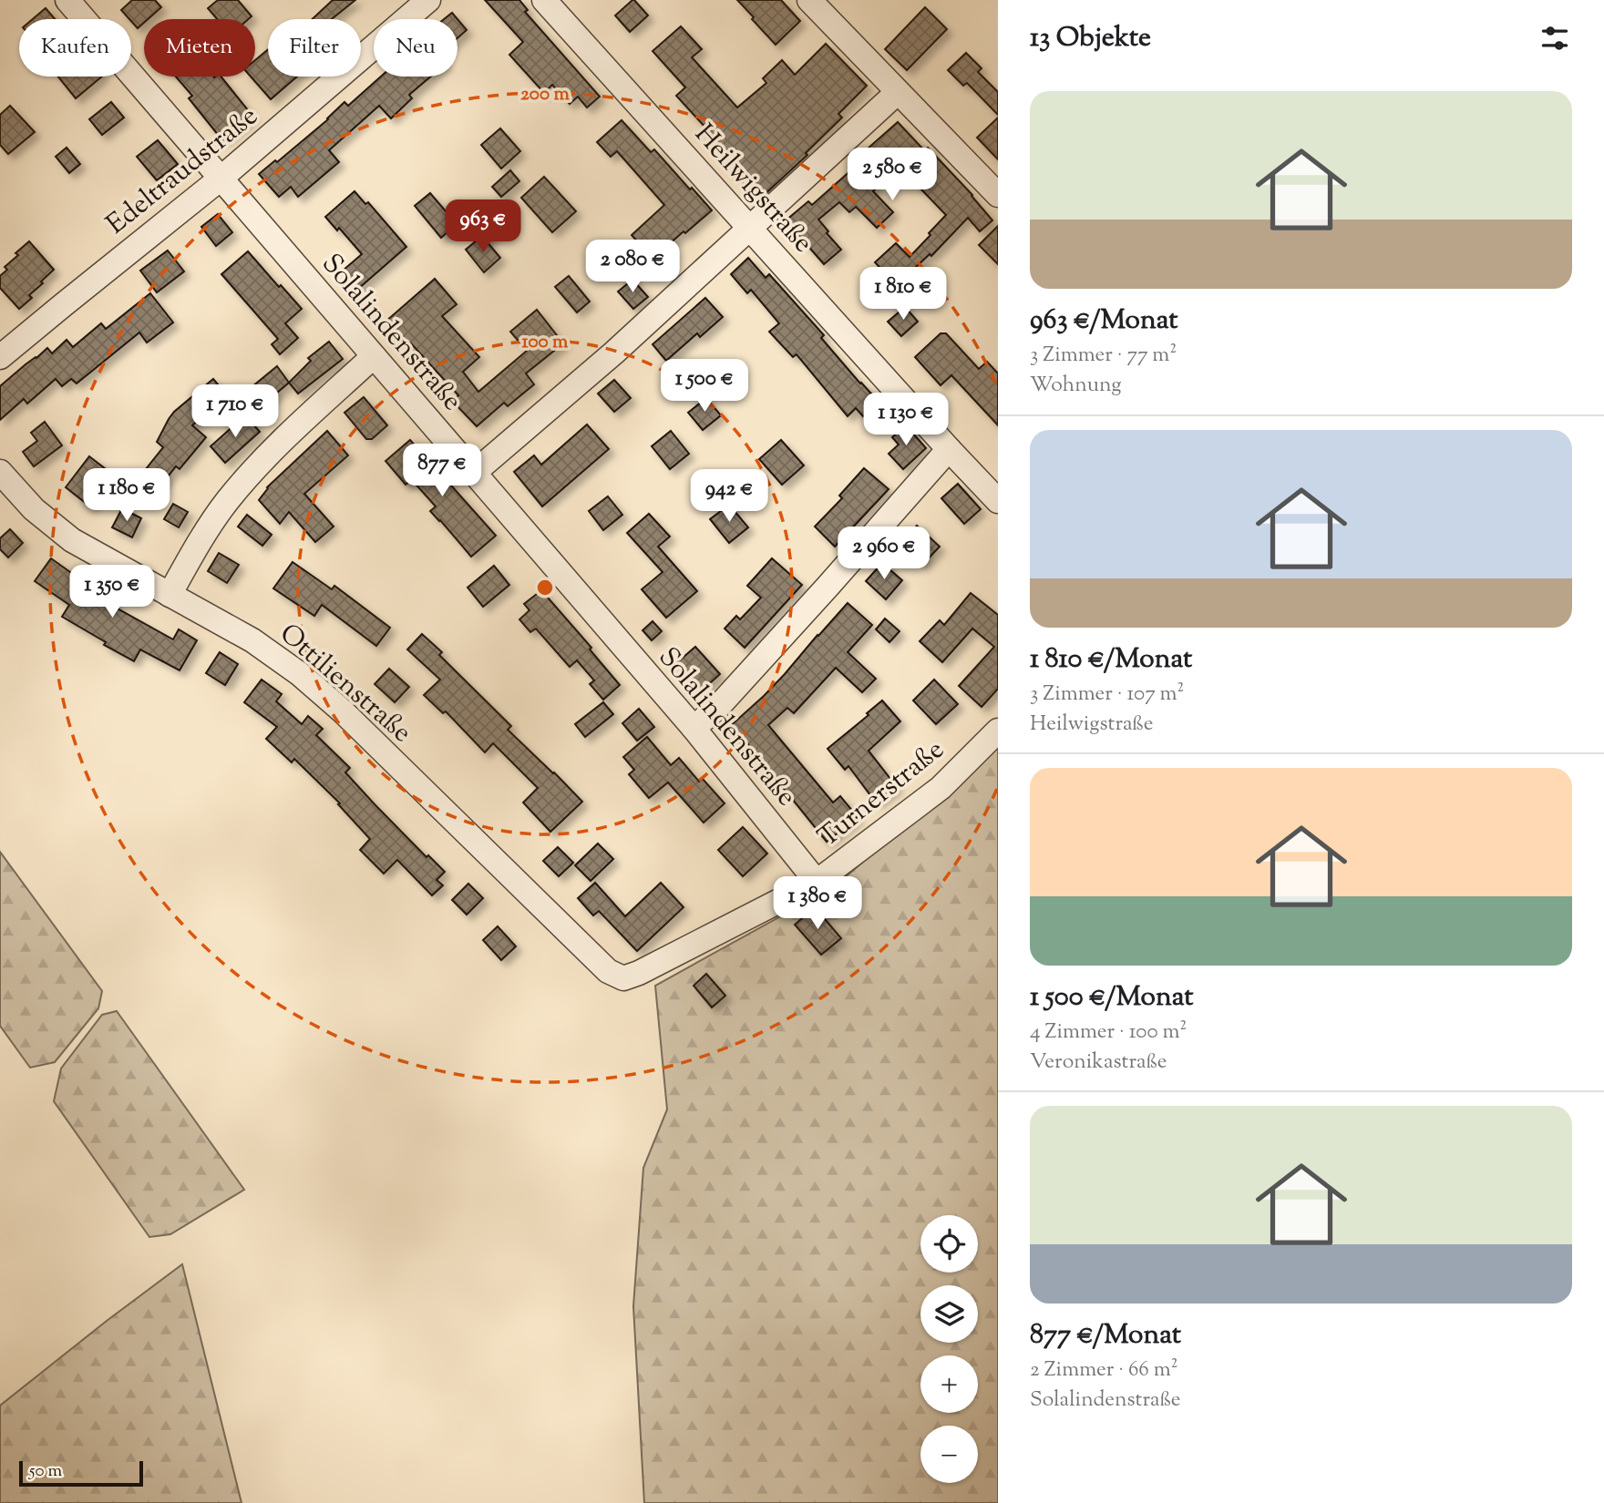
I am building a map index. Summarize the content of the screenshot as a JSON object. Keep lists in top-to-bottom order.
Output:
{
  "streets": {
    "street": [
      "Edeltraudstraße",
      "Heilwigstraße",
      "Solalindenstraße",
      "Ottilienstraße",
      "Turnerstraße"
    ]
  },
  "crossings": [
    ["Edeltraudstraße", "Solalindenstraße"],
    ["Solalindenstraße", "Turnerstraße"],
    ["Ottilienstraße", "Turnerstraße"]
  ],
  "scale_bar": "50 m",
  "page": {
    "heading": "13 Objekte",
    "chip": [
      "Kaufen",
      "Mieten",
      "Filter",
      "Neu"
    ],
    "list": [
      {
        "name": "963 €/Monat",
        "note": "3 Zimmer · 77 m² · Wohnung"
      },
      {
        "name": "1 810 €/Monat",
        "note": "3 Zimmer · 107 m² · Heilwigstraße"
      },
      {
        "name": "1 500 €/Monat",
        "note": "4 Zimmer · 100 m² · Veronikastraße"
      },
      {
        "name": "877 €/Monat",
        "note": "2 Zimmer · 66 m² · Solalindenstraße"
      }
    ],
    "price": [
      "2 580 €",
      "963 €",
      "2 080 €",
      "1 810 €",
      "1 500 €",
      "1 710 €",
      "1 130 €",
      "877 €",
      "1 180 €",
      "942 €",
      "2 960 €",
      "1 350 €",
      "1 380 €"
    ],
    "map_buttons": ["+", "−"],
    "scale": "50 m"
  },
  "rings": ["200 m", "100 m"]
}
